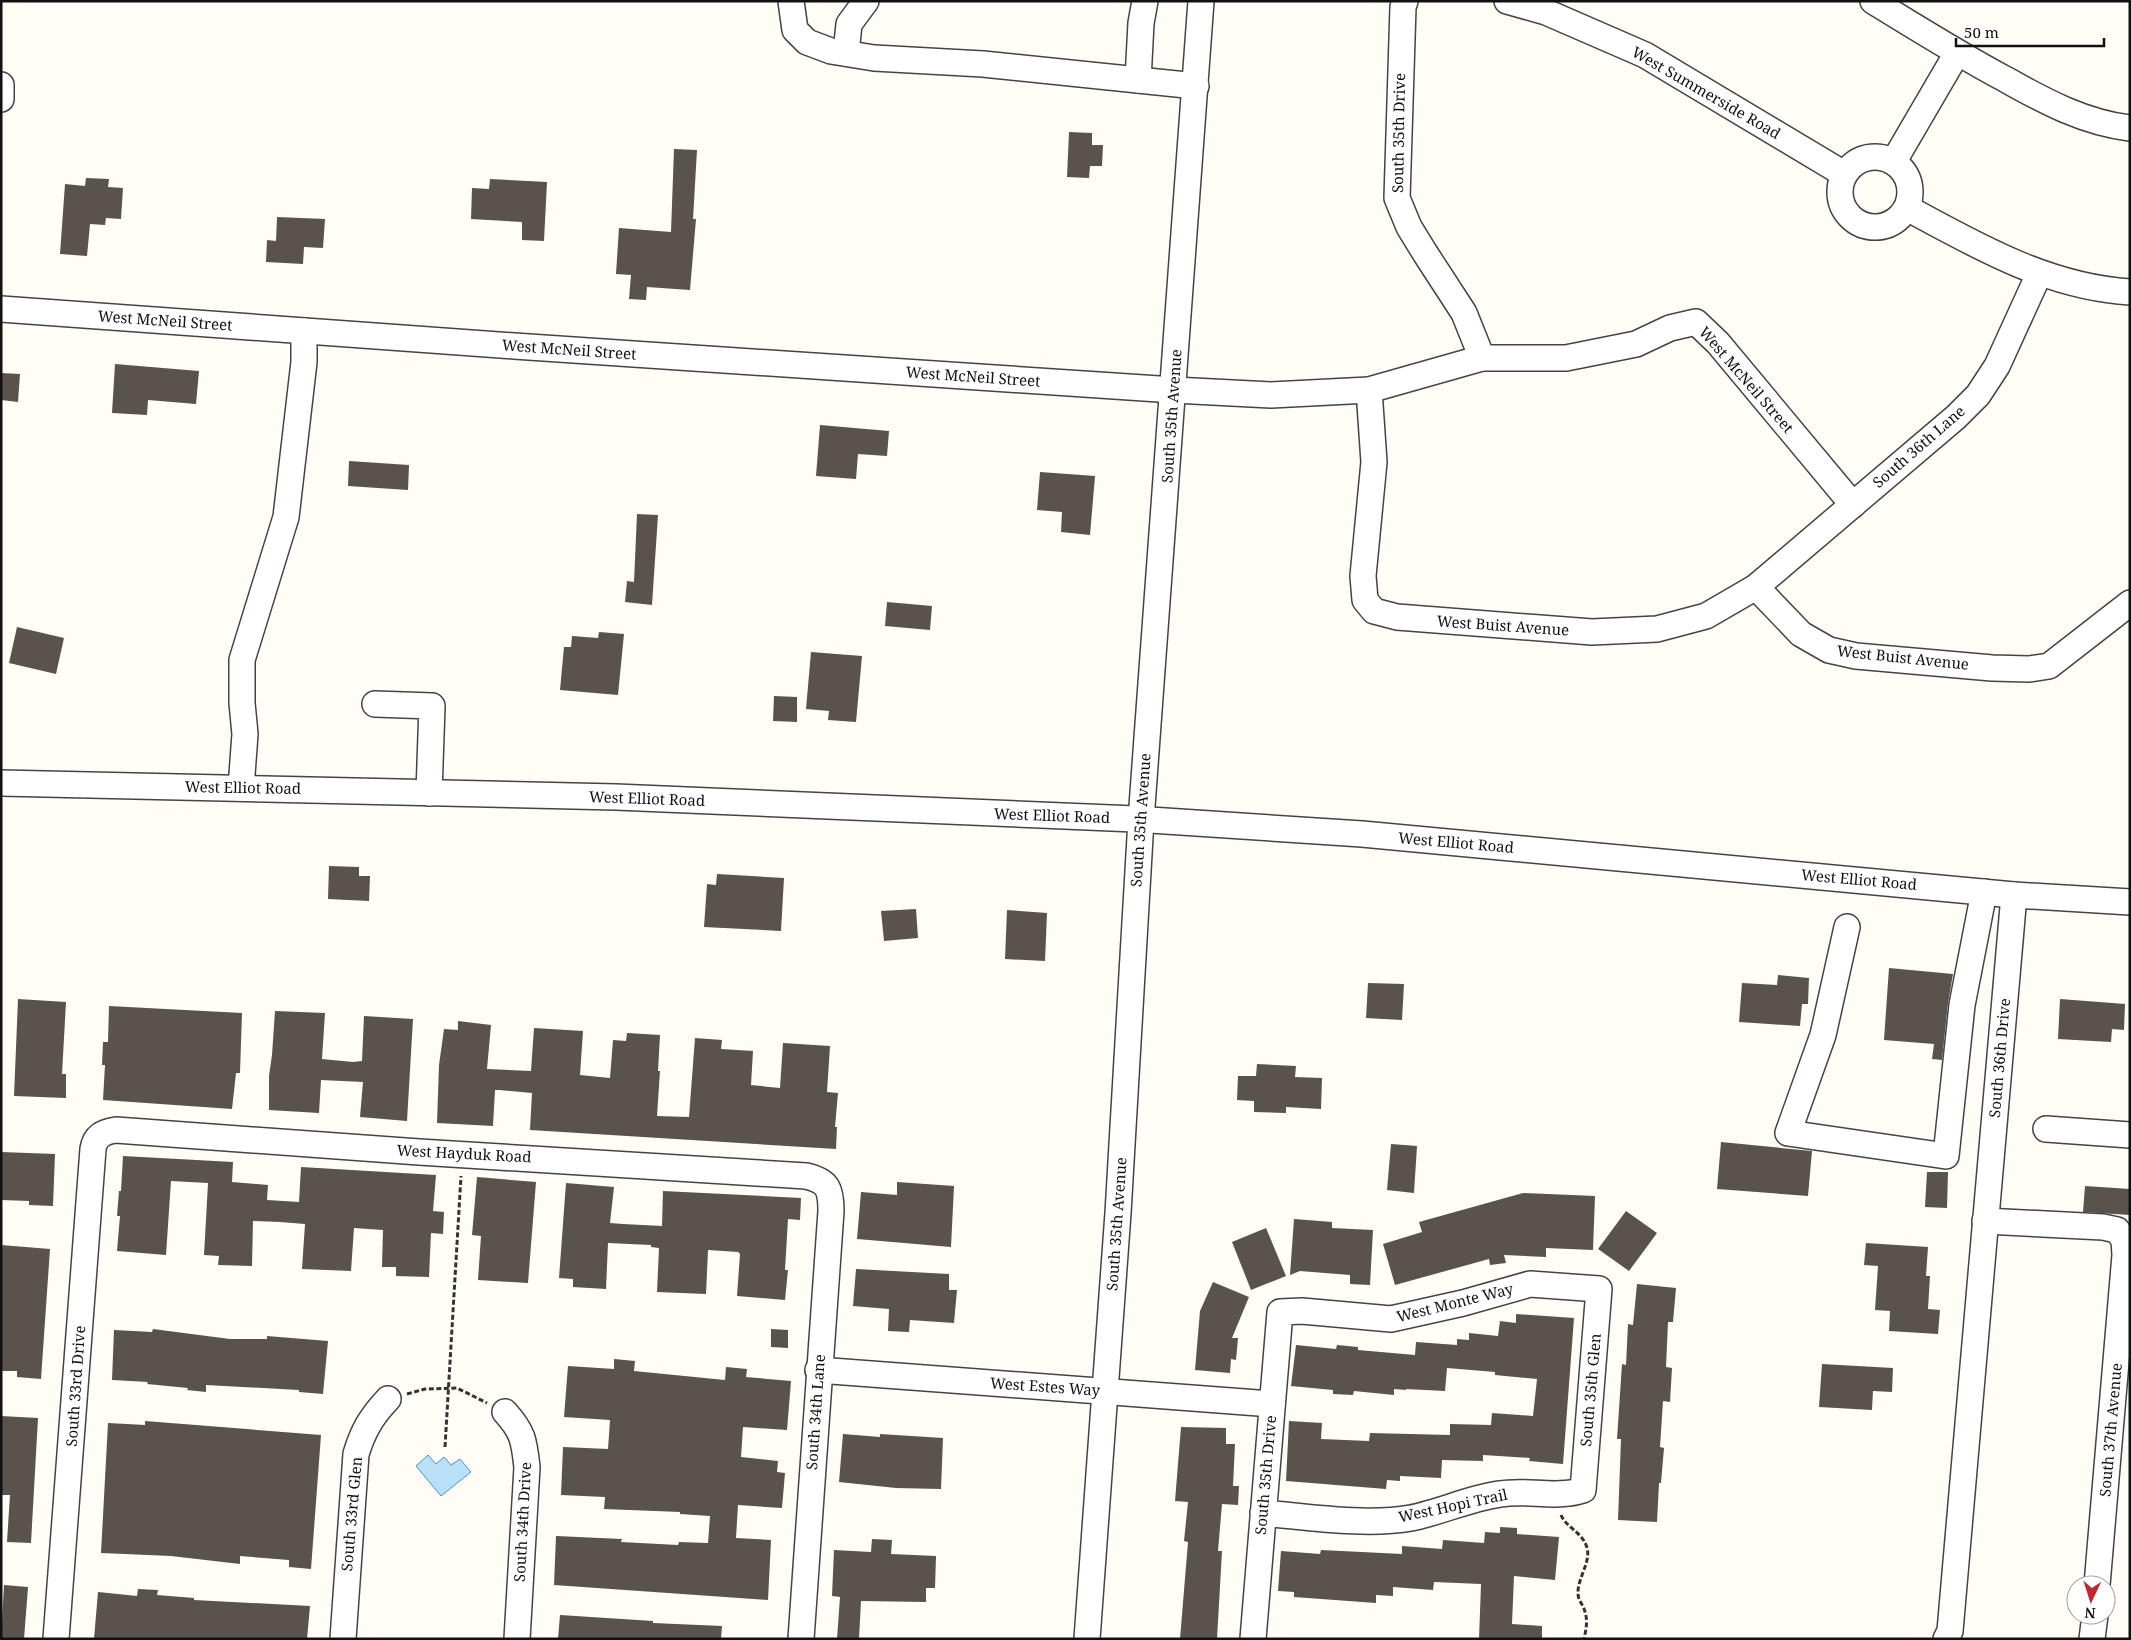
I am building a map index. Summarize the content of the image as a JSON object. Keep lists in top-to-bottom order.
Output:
{
  "streets": {
    "street": [
      "West Summerside Road",
      "South 35th Drive",
      "West McNeil Street",
      "South 35th Avenue",
      "South 36th Lane",
      "West Buist Avenue",
      "West Elliot Road",
      "South 36th Drive",
      "West Hayduk Road",
      "West Monte Way",
      "South 33rd Drive",
      "West Estes Way",
      "South 35th Glen",
      "South 34th Lane",
      "South 37th Avenue",
      "West Hopi Trail",
      "South 33rd Glen",
      "South 34th Drive"
    ]
  },
  "crossings": [
    ["South 35th Drive", "West McNeil Street"],
    ["South 35th Drive", "West Monte Way"],
    ["South 35th Drive", "West Estes Way"],
    ["South 35th Drive", "West Hopi Trail"],
    ["West McNeil Street", "South 35th Avenue"],
    ["West McNeil Street", "South 36th Lane"],
    ["West McNeil Street", "West Buist Avenue"],
    ["South 35th Avenue", "West Elliot Road"],
    ["South 35th Avenue", "West Estes Way"],
    ["South 36th Lane", "West Buist Avenue"],
    ["West Elliot Road", "South 36th Drive"],
    ["South 36th Drive", "South 37th Avenue"],
    ["West Hayduk Road", "South 33rd Drive"],
    ["West Hayduk Road", "South 34th Lane"],
    ["West Monte Way", "South 35th Glen"],
    ["West Estes Way", "South 34th Lane"],
    ["South 35th Glen", "West Hopi Trail"]
  ],
  "scale_bar": "50 m",
  "north": "bottom"
}
